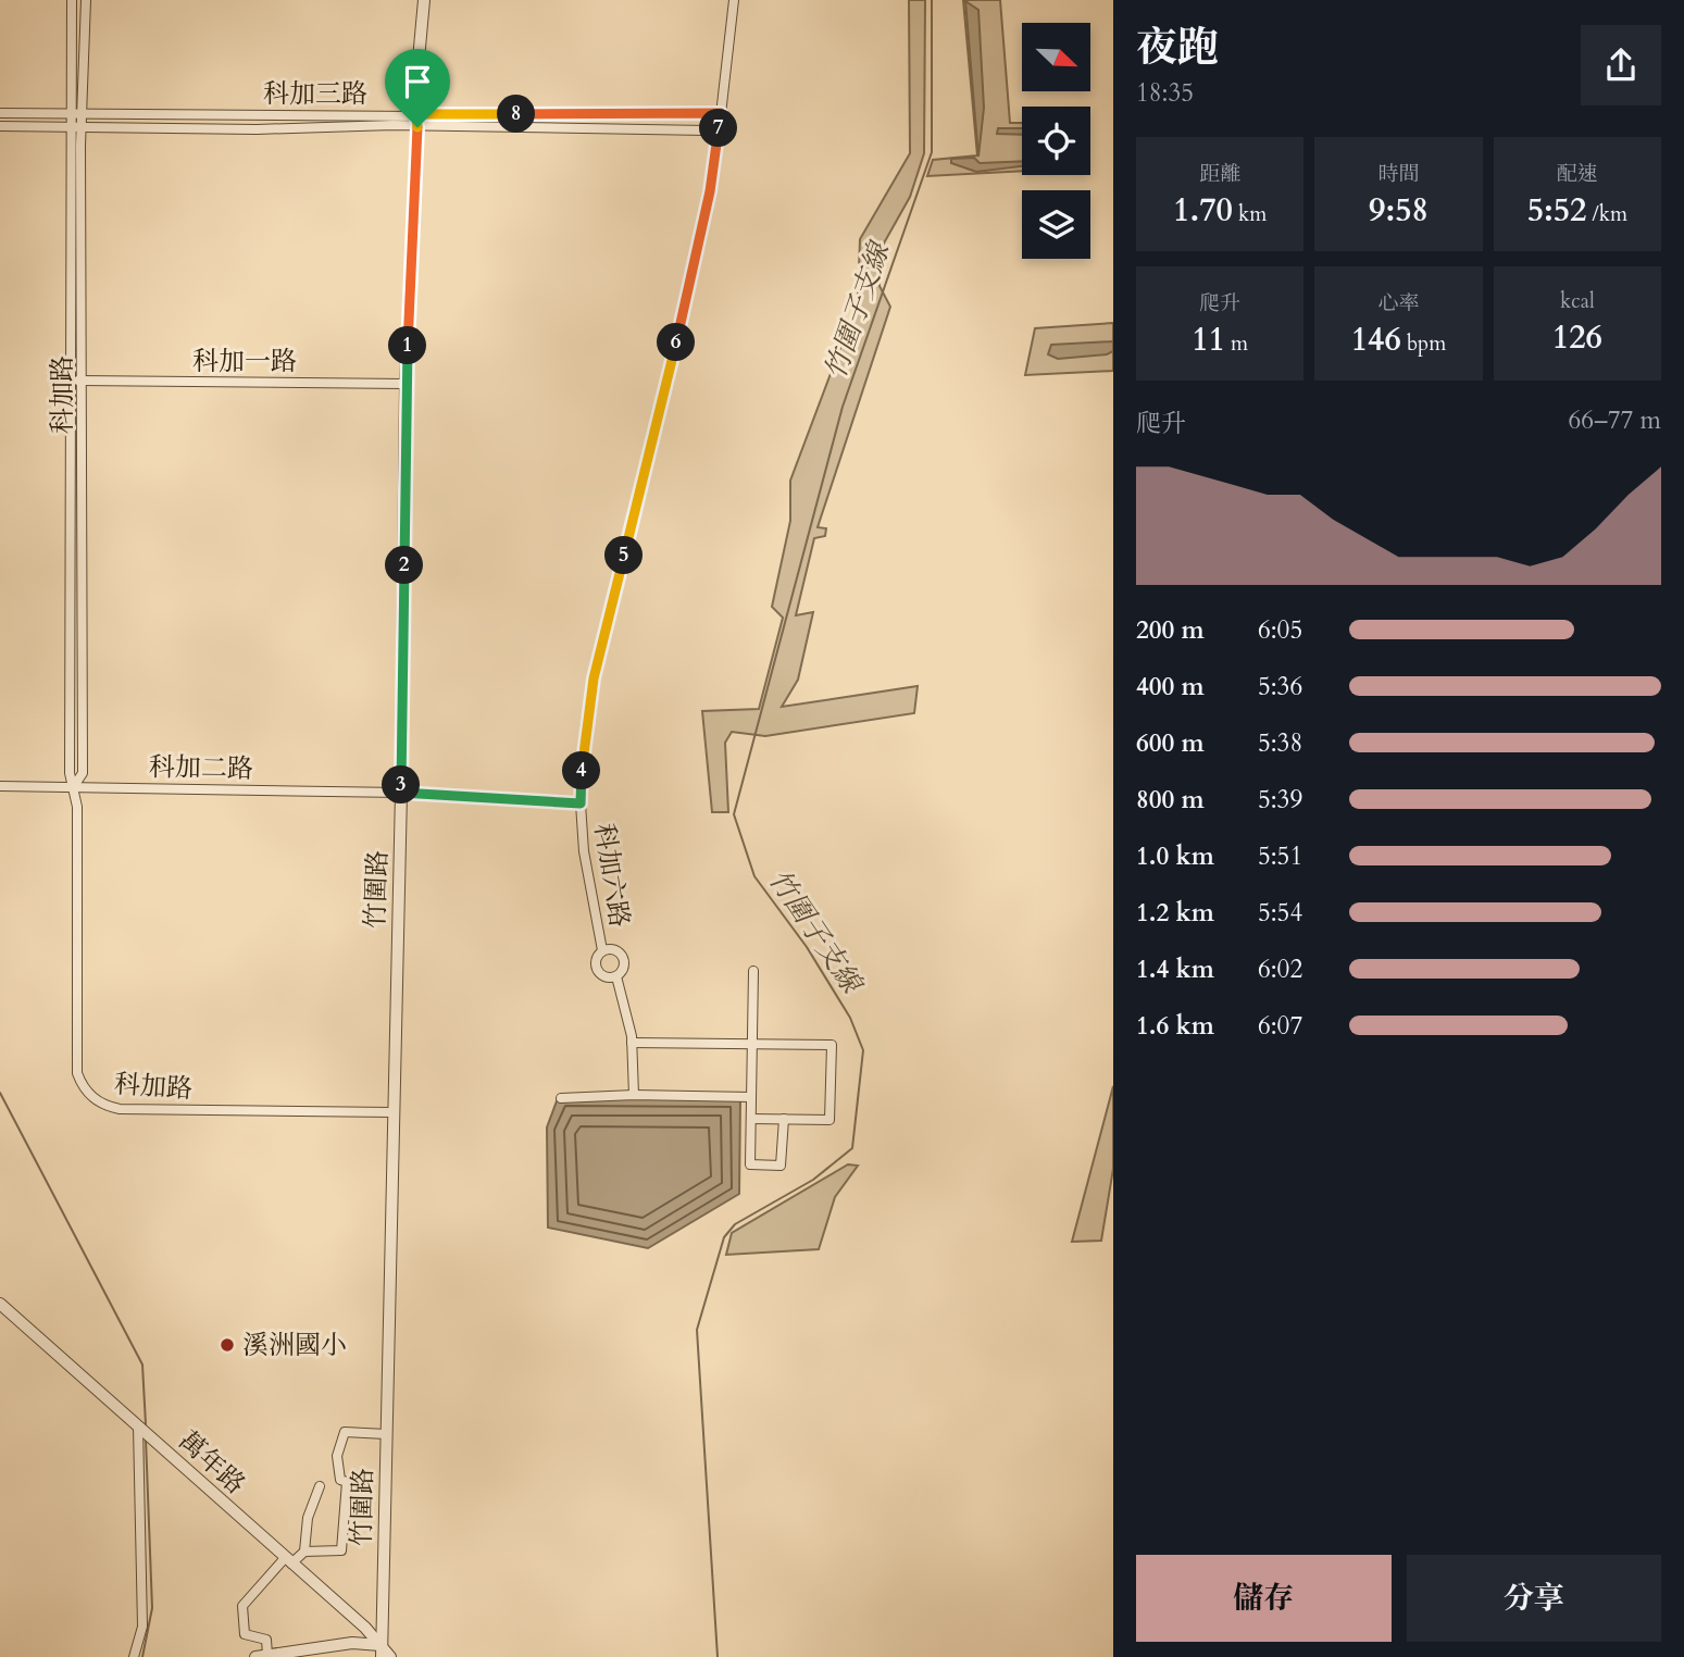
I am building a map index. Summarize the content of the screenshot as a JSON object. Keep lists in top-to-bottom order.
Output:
{
  "streets": {
    "street": [
      "科加三路",
      "科加一路",
      "科加路",
      "科加二路",
      "科加六路",
      "竹圍路",
      "萬年路"
    ]
  },
  "crossings": [
    ["科加三路", "科加路"],
    ["科加三路", "科加六路"],
    ["科加三路", "竹圍路"],
    ["科加一路", "科加路"],
    ["科加一路", "竹圍路"],
    ["科加路", "科加二路"],
    ["科加路", "竹圍路"],
    ["科加二路", "科加六路"],
    ["科加二路", "竹圍路"],
    ["竹圍路", "萬年路"]
  ],
  "water": ["竹圍子支線"],
  "places": ["溪洲國小"],
  "north": "bottom right",
  "page": {
    "heading": ["夜跑", "18:35"],
    "pins": [
      "8",
      "7",
      "6",
      "1",
      "5",
      "2",
      "4",
      "3"
    ],
    "stats": [
      ["距離", "1.70 km"],
      ["時間", "9:58"],
      ["配速", "5:52 /km"],
      ["爬升", "11 m"],
      ["心率", "146 bpm"],
      ["kcal", "126"]
    ],
    "chart": ["爬升", "66–77 m"],
    "list": [
      {
        "name": "200 m",
        "note": "6:05"
      },
      {
        "name": "400 m",
        "note": "5:36"
      },
      {
        "name": "600 m",
        "note": "5:38"
      },
      {
        "name": "800 m",
        "note": "5:39"
      },
      {
        "name": "1.0 km",
        "note": "5:51"
      },
      {
        "name": "1.2 km",
        "note": "5:54"
      },
      {
        "name": "1.4 km",
        "note": "6:02"
      },
      {
        "name": "1.6 km",
        "note": "6:07"
      }
    ],
    "buttons": ["儲存", "分享"]
  }
}
